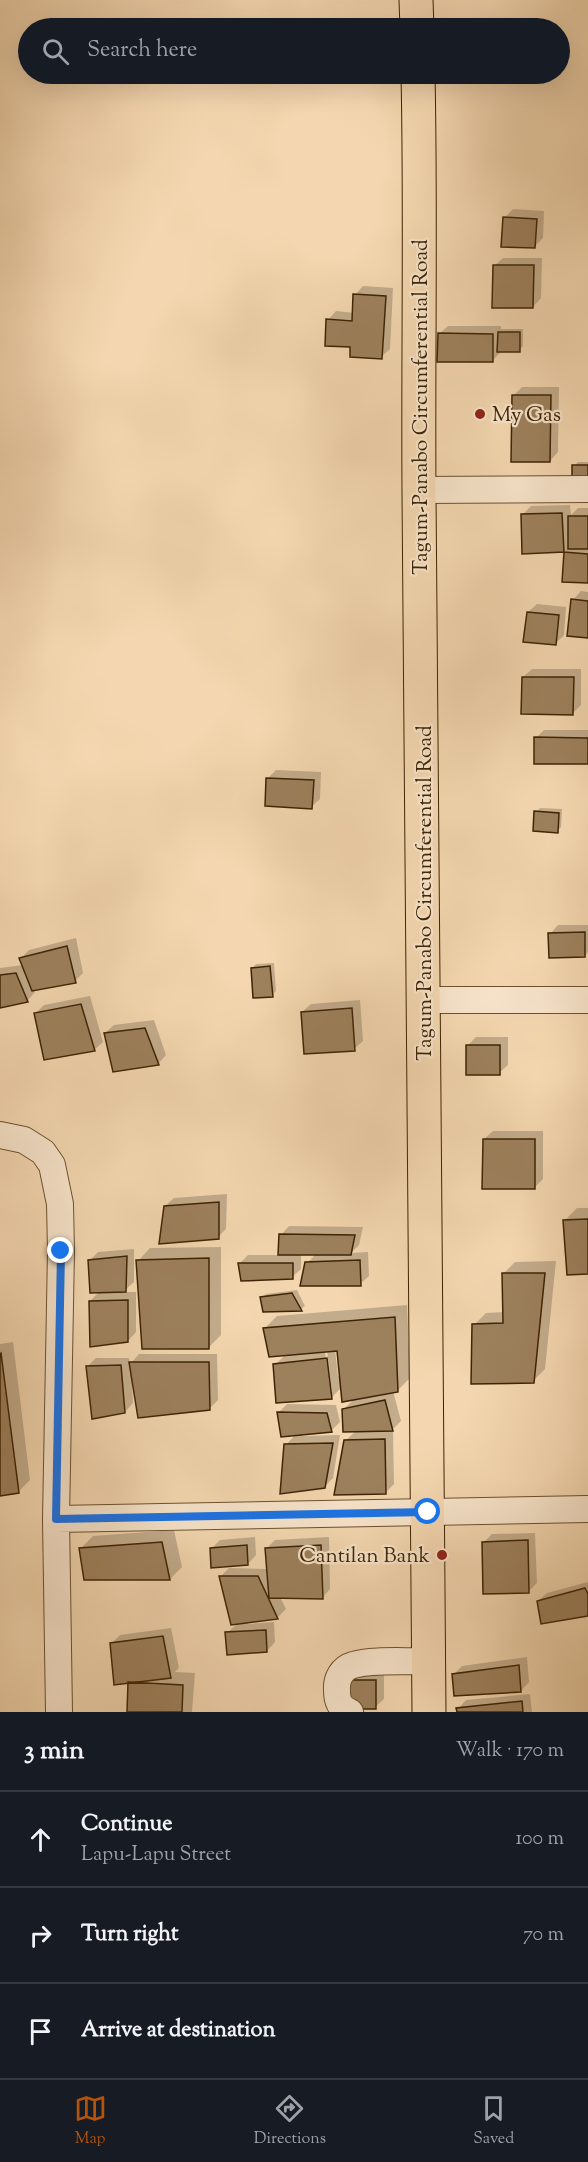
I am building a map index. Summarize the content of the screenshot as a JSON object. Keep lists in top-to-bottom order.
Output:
{
  "streets": {
    "highway": ["Tagum-Panabo Circumferential Road"]
  },
  "places": ["My Gas", "Cantilan Bank"],
  "page": {
    "search": "Search here",
    "heading": ["3 min", "Walk · 170 m"],
    "list": [
      ["Continue", "Lapu-Lapu Street", "100 m"],
      ["Turn right", "70 m"],
      "Arrive at destination"
    ],
    "nav": ["Map", "Directions", "Saved"]
  }
}
